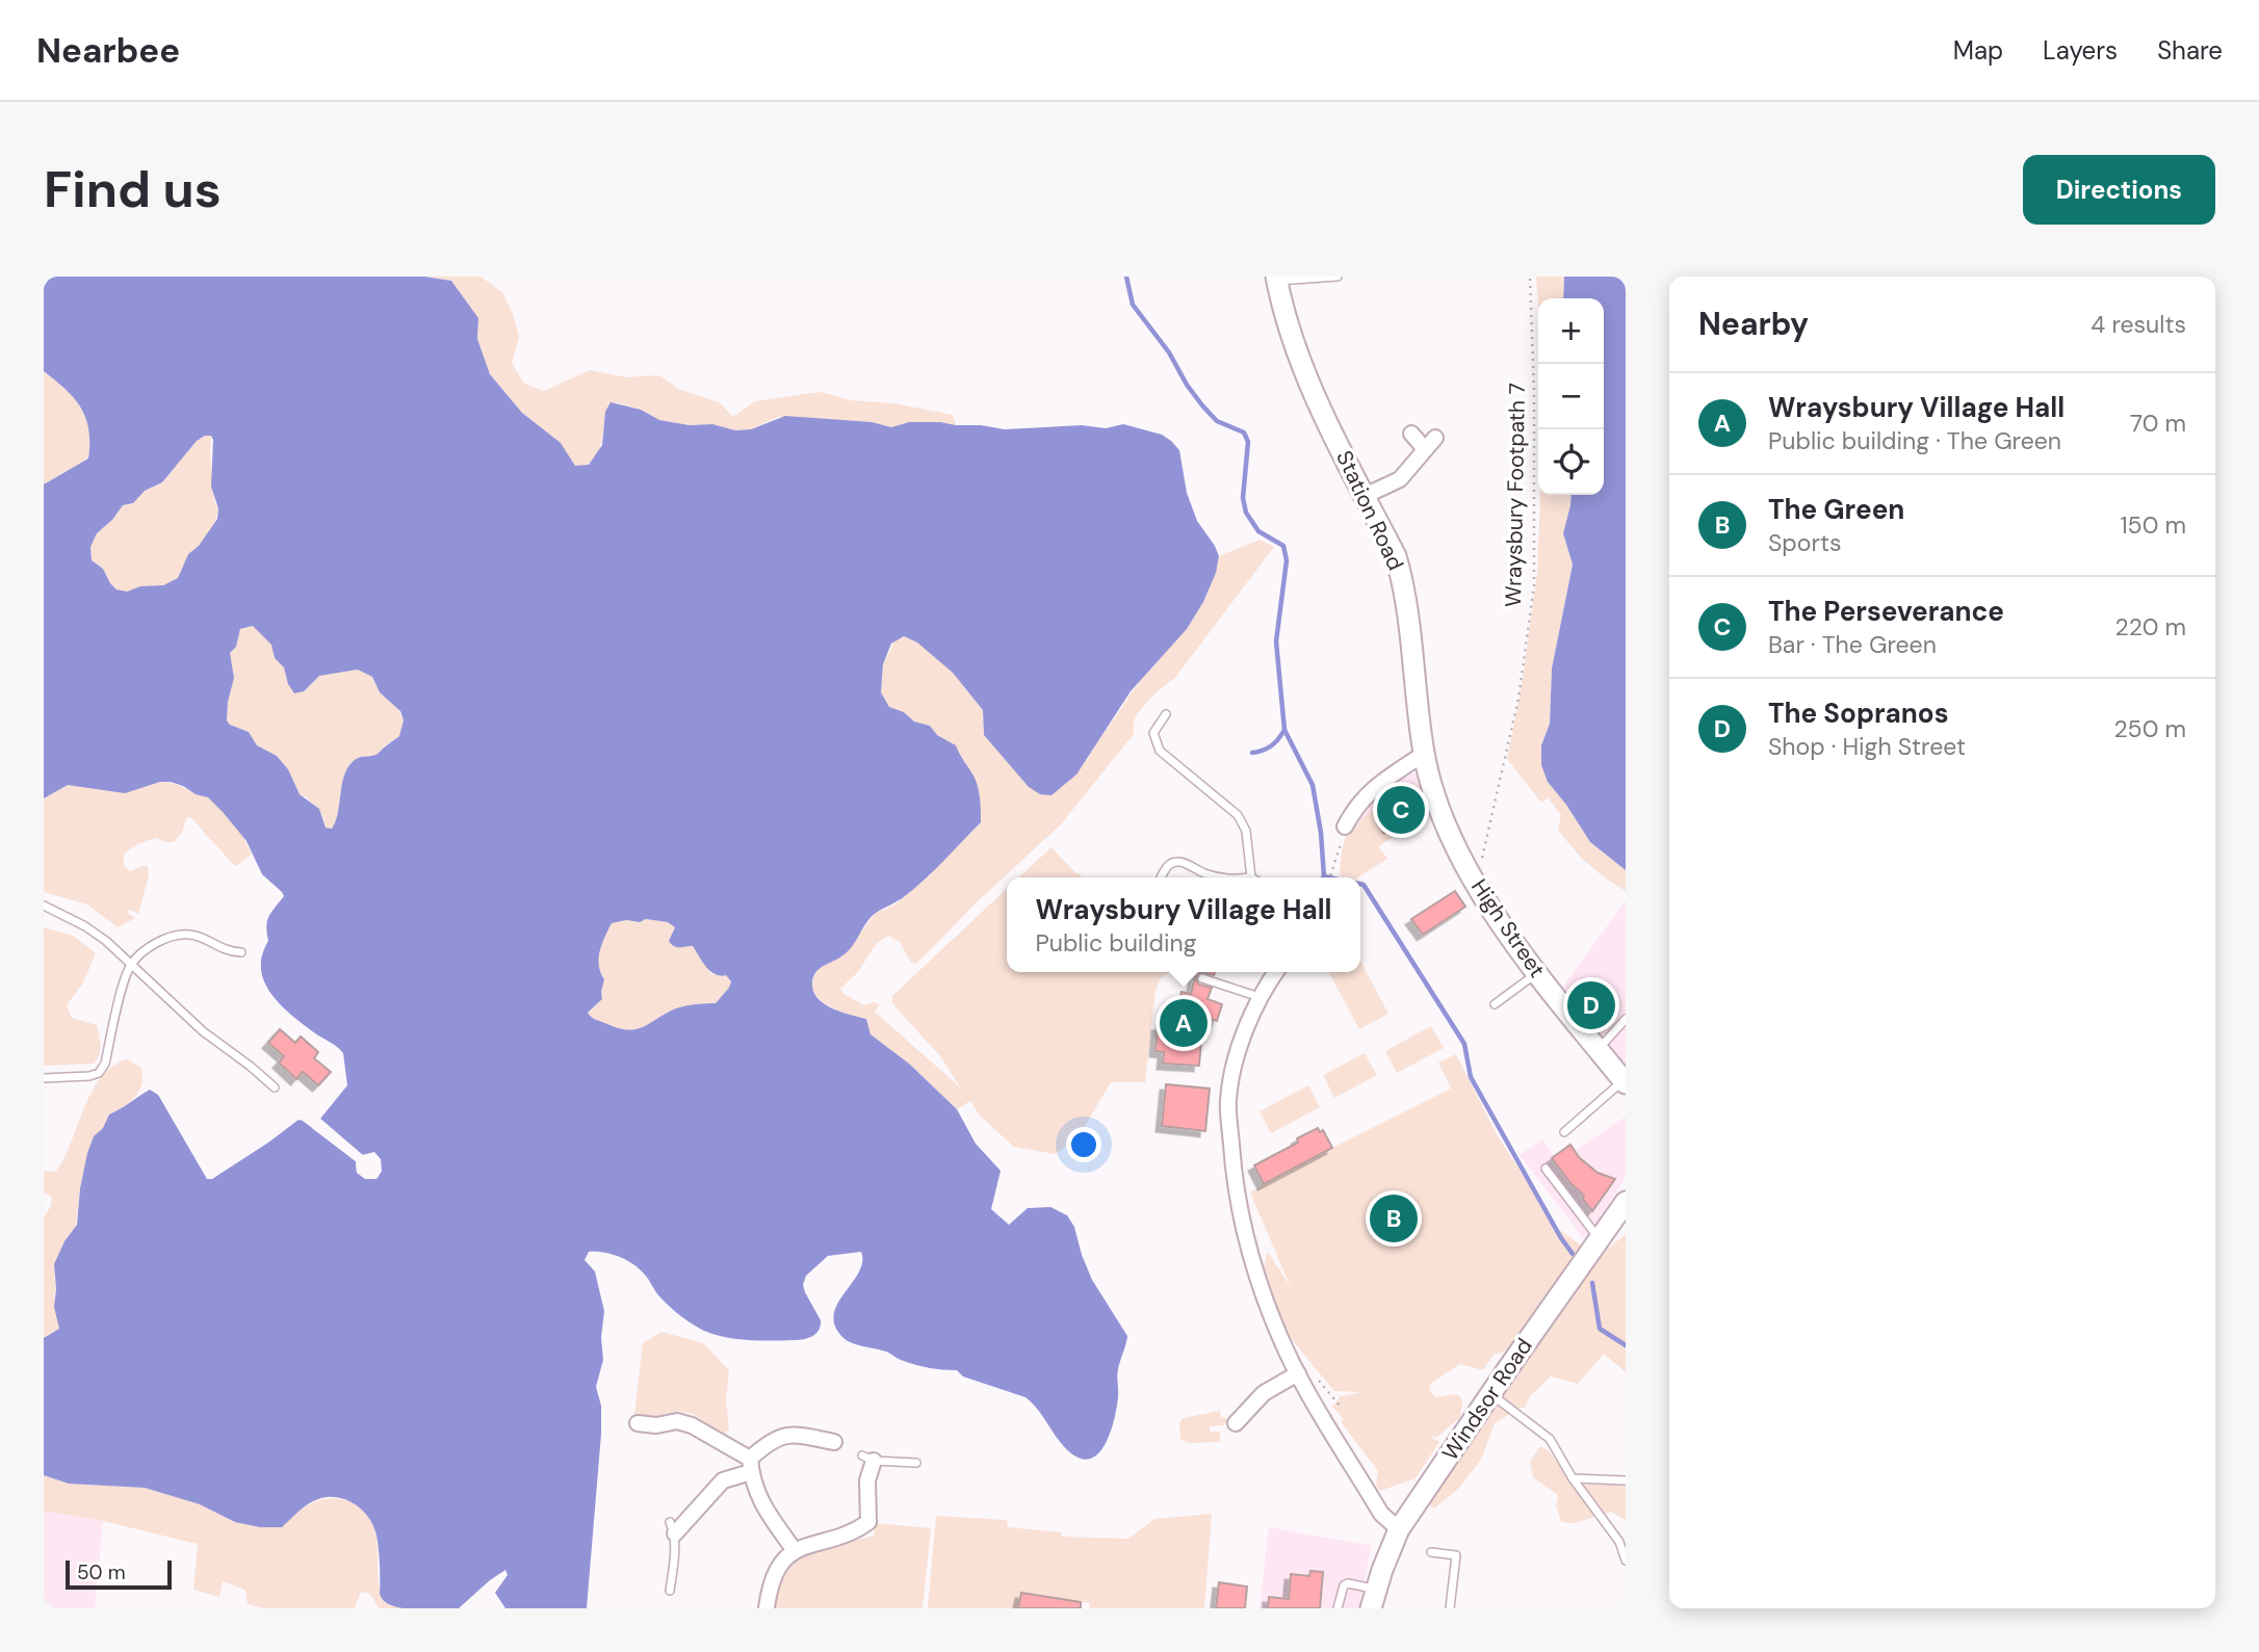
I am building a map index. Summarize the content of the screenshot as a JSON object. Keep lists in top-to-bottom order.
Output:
{
  "streets": {
    "street": ["Station Road", "High Street", "Windsor Road"],
    "path": ["Wraysbury Footpath 7"]
  },
  "crossings": [
    ["Wraysbury Footpath 7", "High Street"],
    ["Station Road", "High Street"]
  ],
  "scale_bar": "50 m",
  "page": {
    "header": "Nearbee",
    "nav": ["Map", "Layers", "Share"],
    "buttons": "Directions",
    "title": "Find us",
    "heading": ["Nearby", "4 results"],
    "map_buttons": ["+", "−"],
    "list": [
      {
        "mark": "A",
        "name": "Wraysbury Village Hall",
        "note": "Public building · The Green",
        "value": "70 m"
      },
      {
        "mark": "B",
        "name": "The Green",
        "note": "Sports",
        "value": "150 m"
      },
      {
        "mark": "C",
        "name": "The Perseverance",
        "note": "Bar · The Green",
        "value": "220 m"
      },
      {
        "mark": "D",
        "name": "The Sopranos",
        "note": "Shop · High Street",
        "value": "250 m"
      }
    ],
    "pins": [
      "C",
      "D",
      "A",
      "B"
    ],
    "popup": ["Wraysbury Village Hall", "Public building"],
    "scale": "50 m"
  }
}
